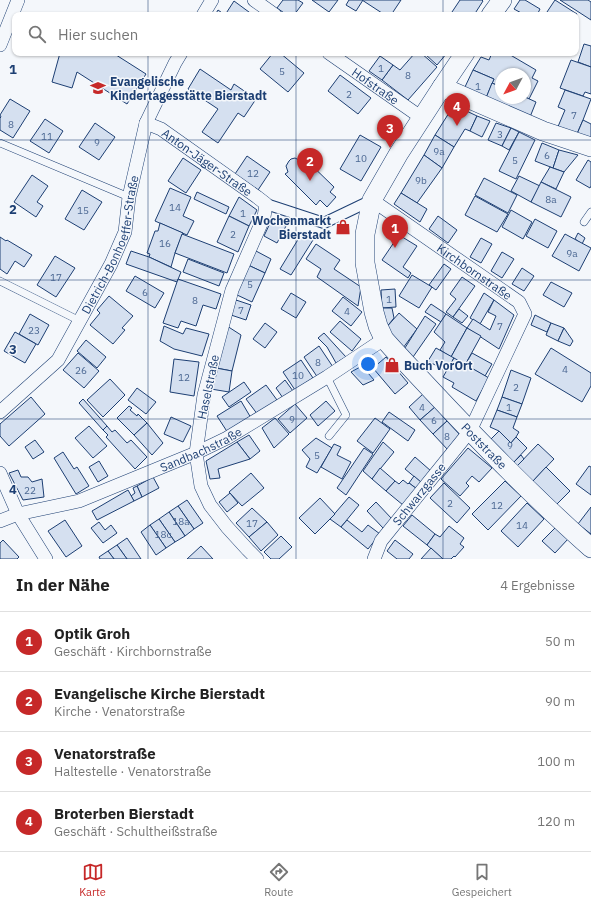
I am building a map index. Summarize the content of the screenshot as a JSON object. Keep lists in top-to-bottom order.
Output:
{
  "streets": {
    "main road": ["Poststraße"],
    "street": [
      "Hofstraße",
      "Anton-Jäger-Straße",
      "Dietrich-Bonhoeffer-Straße",
      "Kirchbornstraße",
      "Haselstraße",
      "Sandbachstraße",
      "Schwarzgasse"
    ]
  },
  "crossings": [
    ["Hofstraße", "Poststraße"],
    ["Anton-Jäger-Straße", "Dietrich-Bonhoeffer-Straße"],
    ["Anton-Jäger-Straße", "Haselstraße"],
    ["Kirchbornstraße", "Poststraße"],
    ["Kirchbornstraße", "Schwarzgasse"],
    ["Haselstraße", "Sandbachstraße"],
    ["Poststraße", "Sandbachstraße"],
    ["Poststraße", "Schwarzgasse"]
  ],
  "places": {
    "school or university": ["Evangelische Kindertagesstätte Bierstadt"],
    "shop": ["Wochenmarkt Bierstadt", "Buch VorOrt"]
  },
  "house_numbers": [
    "1",
    "5",
    "8",
    "1",
    "2",
    "7",
    "8",
    "3",
    "11",
    "9",
    "9a",
    "6",
    "10",
    "5",
    "12",
    "9b",
    "8a",
    "14",
    "15",
    "1",
    "2",
    "16",
    "9a",
    "17",
    "5",
    "6",
    "1",
    "8",
    "7",
    "4",
    "7",
    "23",
    "8",
    "4",
    "26",
    "10",
    "12",
    "2",
    "4",
    "1",
    "9",
    "6",
    "8",
    "9",
    "5",
    "22",
    "2",
    "12",
    "18a",
    "17",
    "14",
    "18c"
  ],
  "north": "bottom left",
  "page": {
    "search": "Hier suchen",
    "pins": [
      "4",
      "3",
      "2",
      "1"
    ],
    "heading": ["In der Nähe", "4 Ergebnisse"],
    "list": [
      {
        "mark": "1",
        "name": "Optik Groh",
        "note": "Geschäft · Kirchbornstraße",
        "value": "50 m"
      },
      {
        "mark": "2",
        "name": "Evangelische Kirche Bierstadt",
        "note": "Kirche · Venatorstraße",
        "value": "90 m"
      },
      {
        "mark": "3",
        "name": "Venatorstraße",
        "note": "Haltestelle · Venatorstraße",
        "value": "100 m"
      },
      {
        "mark": "4",
        "name": "Broterben Bierstadt",
        "note": "Geschäft · Schultheißstraße",
        "value": "120 m"
      }
    ],
    "nav": ["Karte", "Route", "Gespeichert"]
  },
  "grid": {
    "rows": [
      "1",
      "2",
      "3",
      "4"
    ]
  }
}
